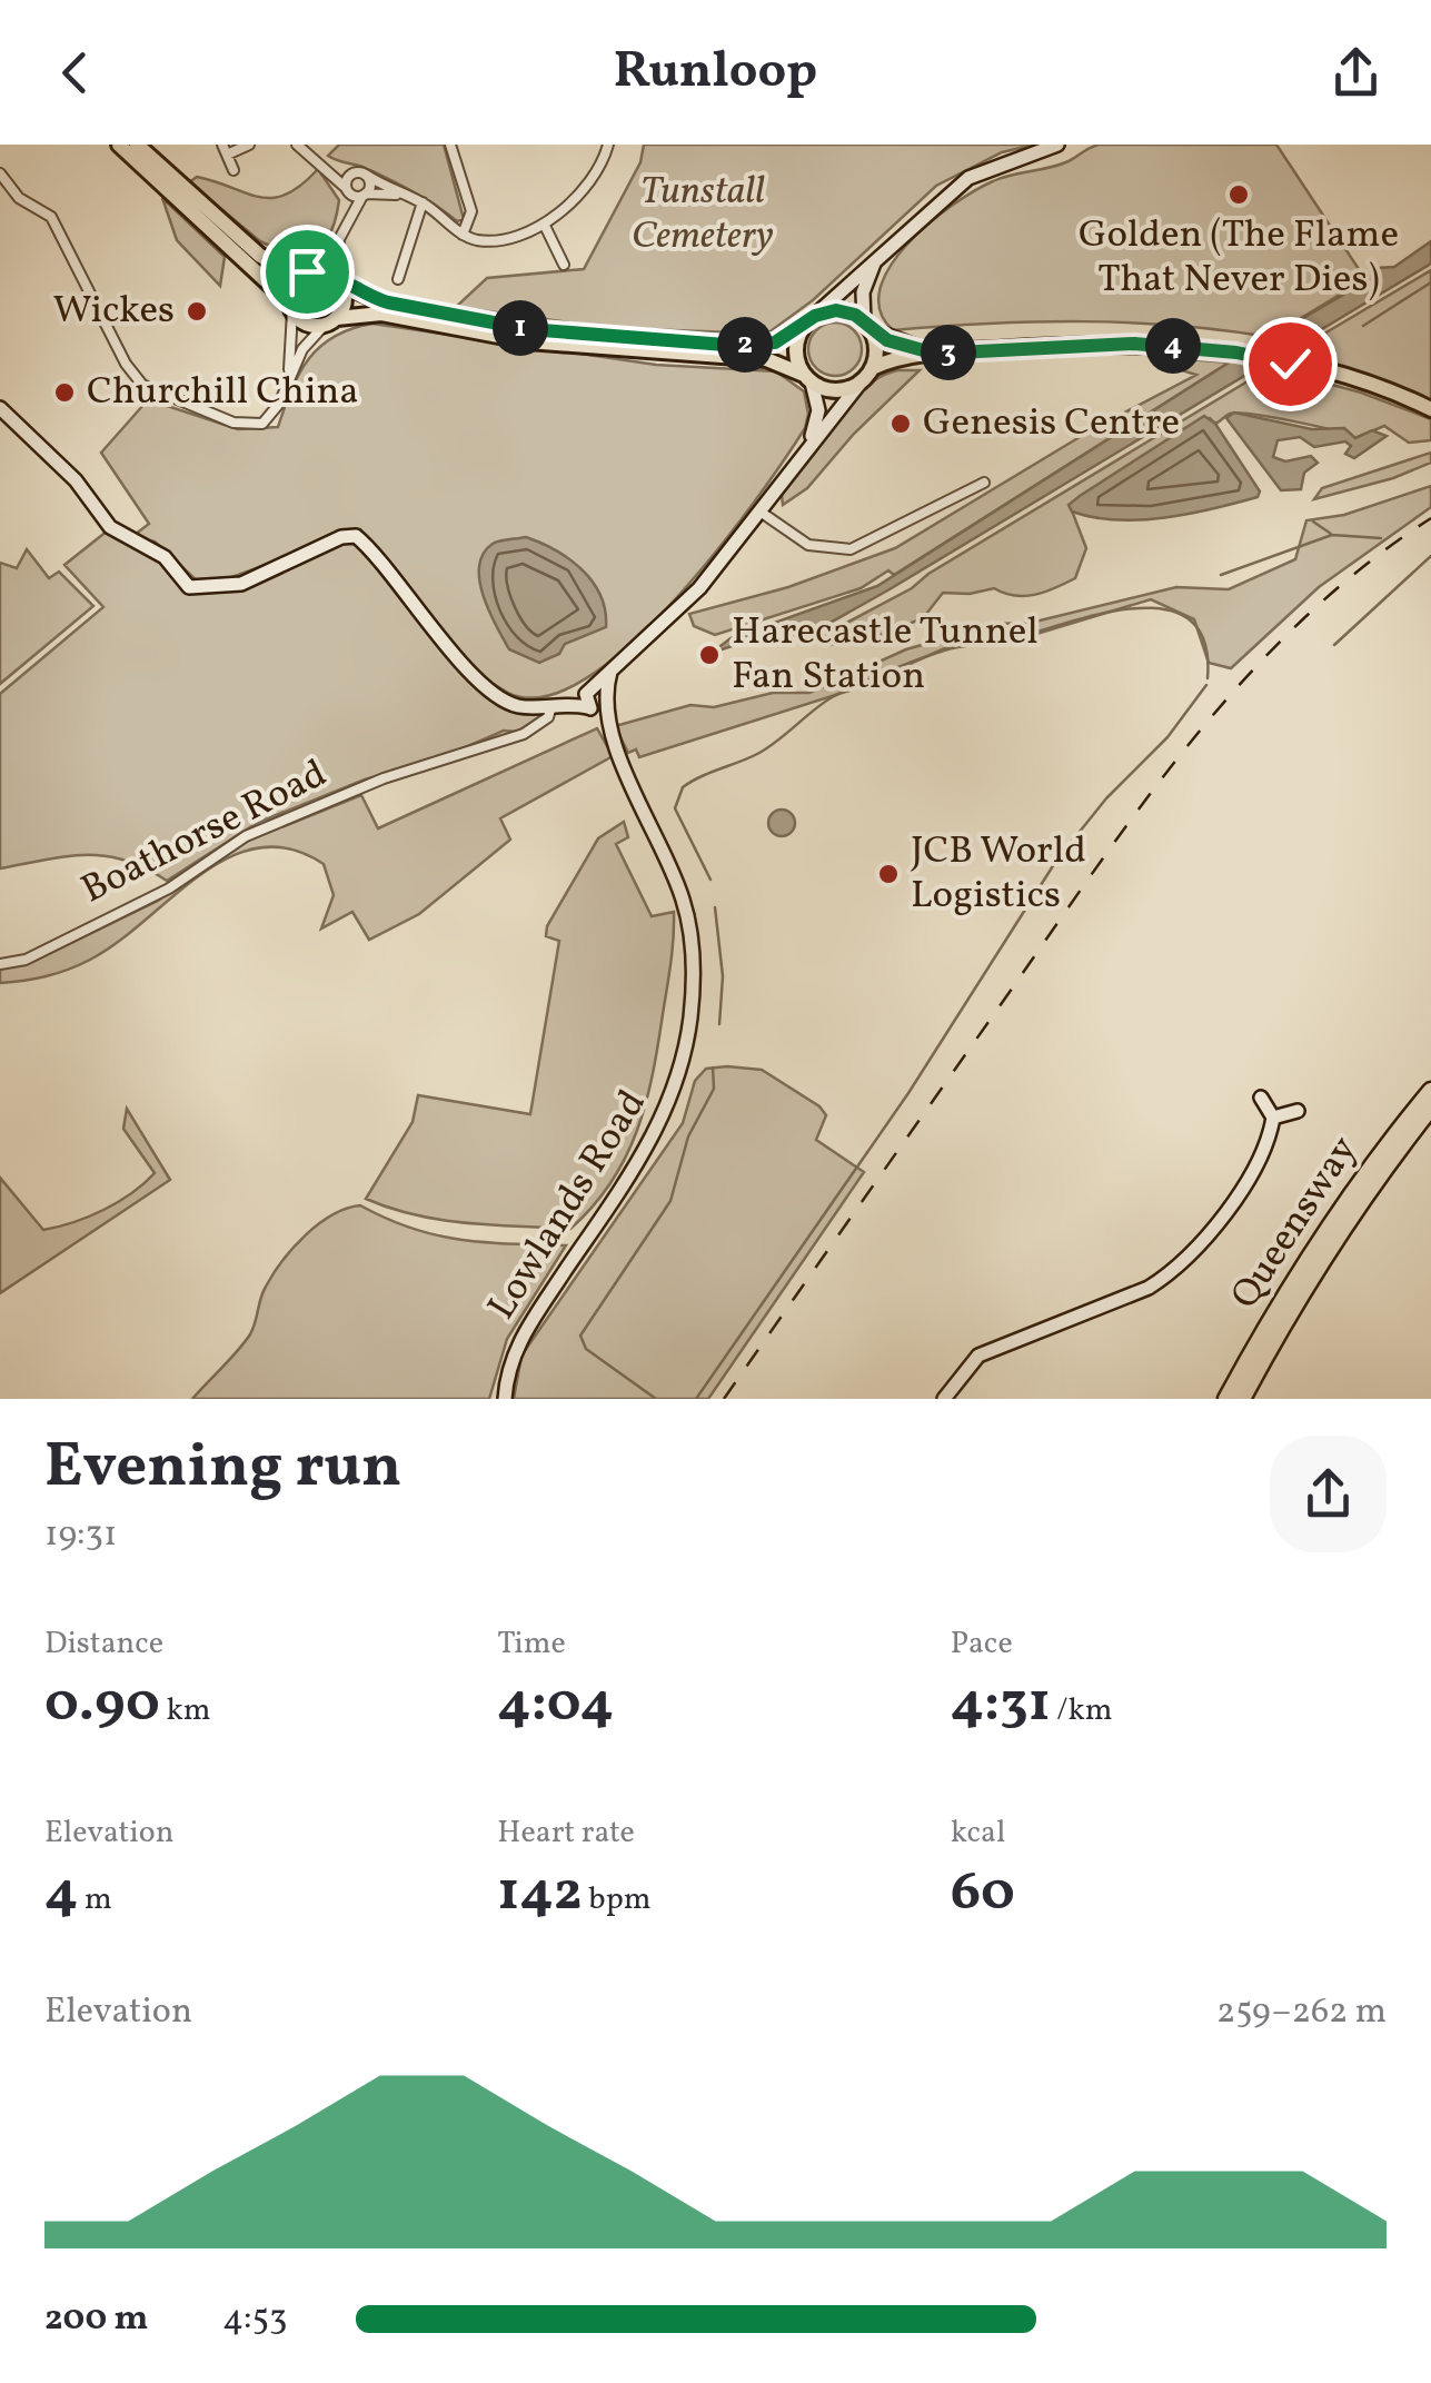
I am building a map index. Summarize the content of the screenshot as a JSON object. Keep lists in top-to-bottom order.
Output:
{
  "streets": {
    "highway": ["Queensway"],
    "street": ["Boathorse Road", "Lowlands Road"]
  },
  "parks": ["Tunstall Cemetery"],
  "places": [
    "Golden (The Flame That Never Dies)",
    "Wickes",
    "Churchill China",
    "Genesis Centre",
    "Harecastle Tunnel Fan Station",
    "JCB World Logistics"
  ],
  "page": {
    "header": "Runloop",
    "pins": [
      "1",
      "2",
      "4",
      "3"
    ],
    "heading": ["Evening run", "19:31"],
    "stats": [
      ["Distance", "0.90 km"],
      ["Time", "4:04"],
      ["Pace", "4:31 /km"],
      ["Elevation", "4 m"],
      ["Heart rate", "142 bpm"],
      ["kcal", "60"]
    ],
    "chart": ["Elevation", "259–262 m"],
    "list": [
      {
        "name": "200 m",
        "note": "4:53"
      }
    ]
  }
}
